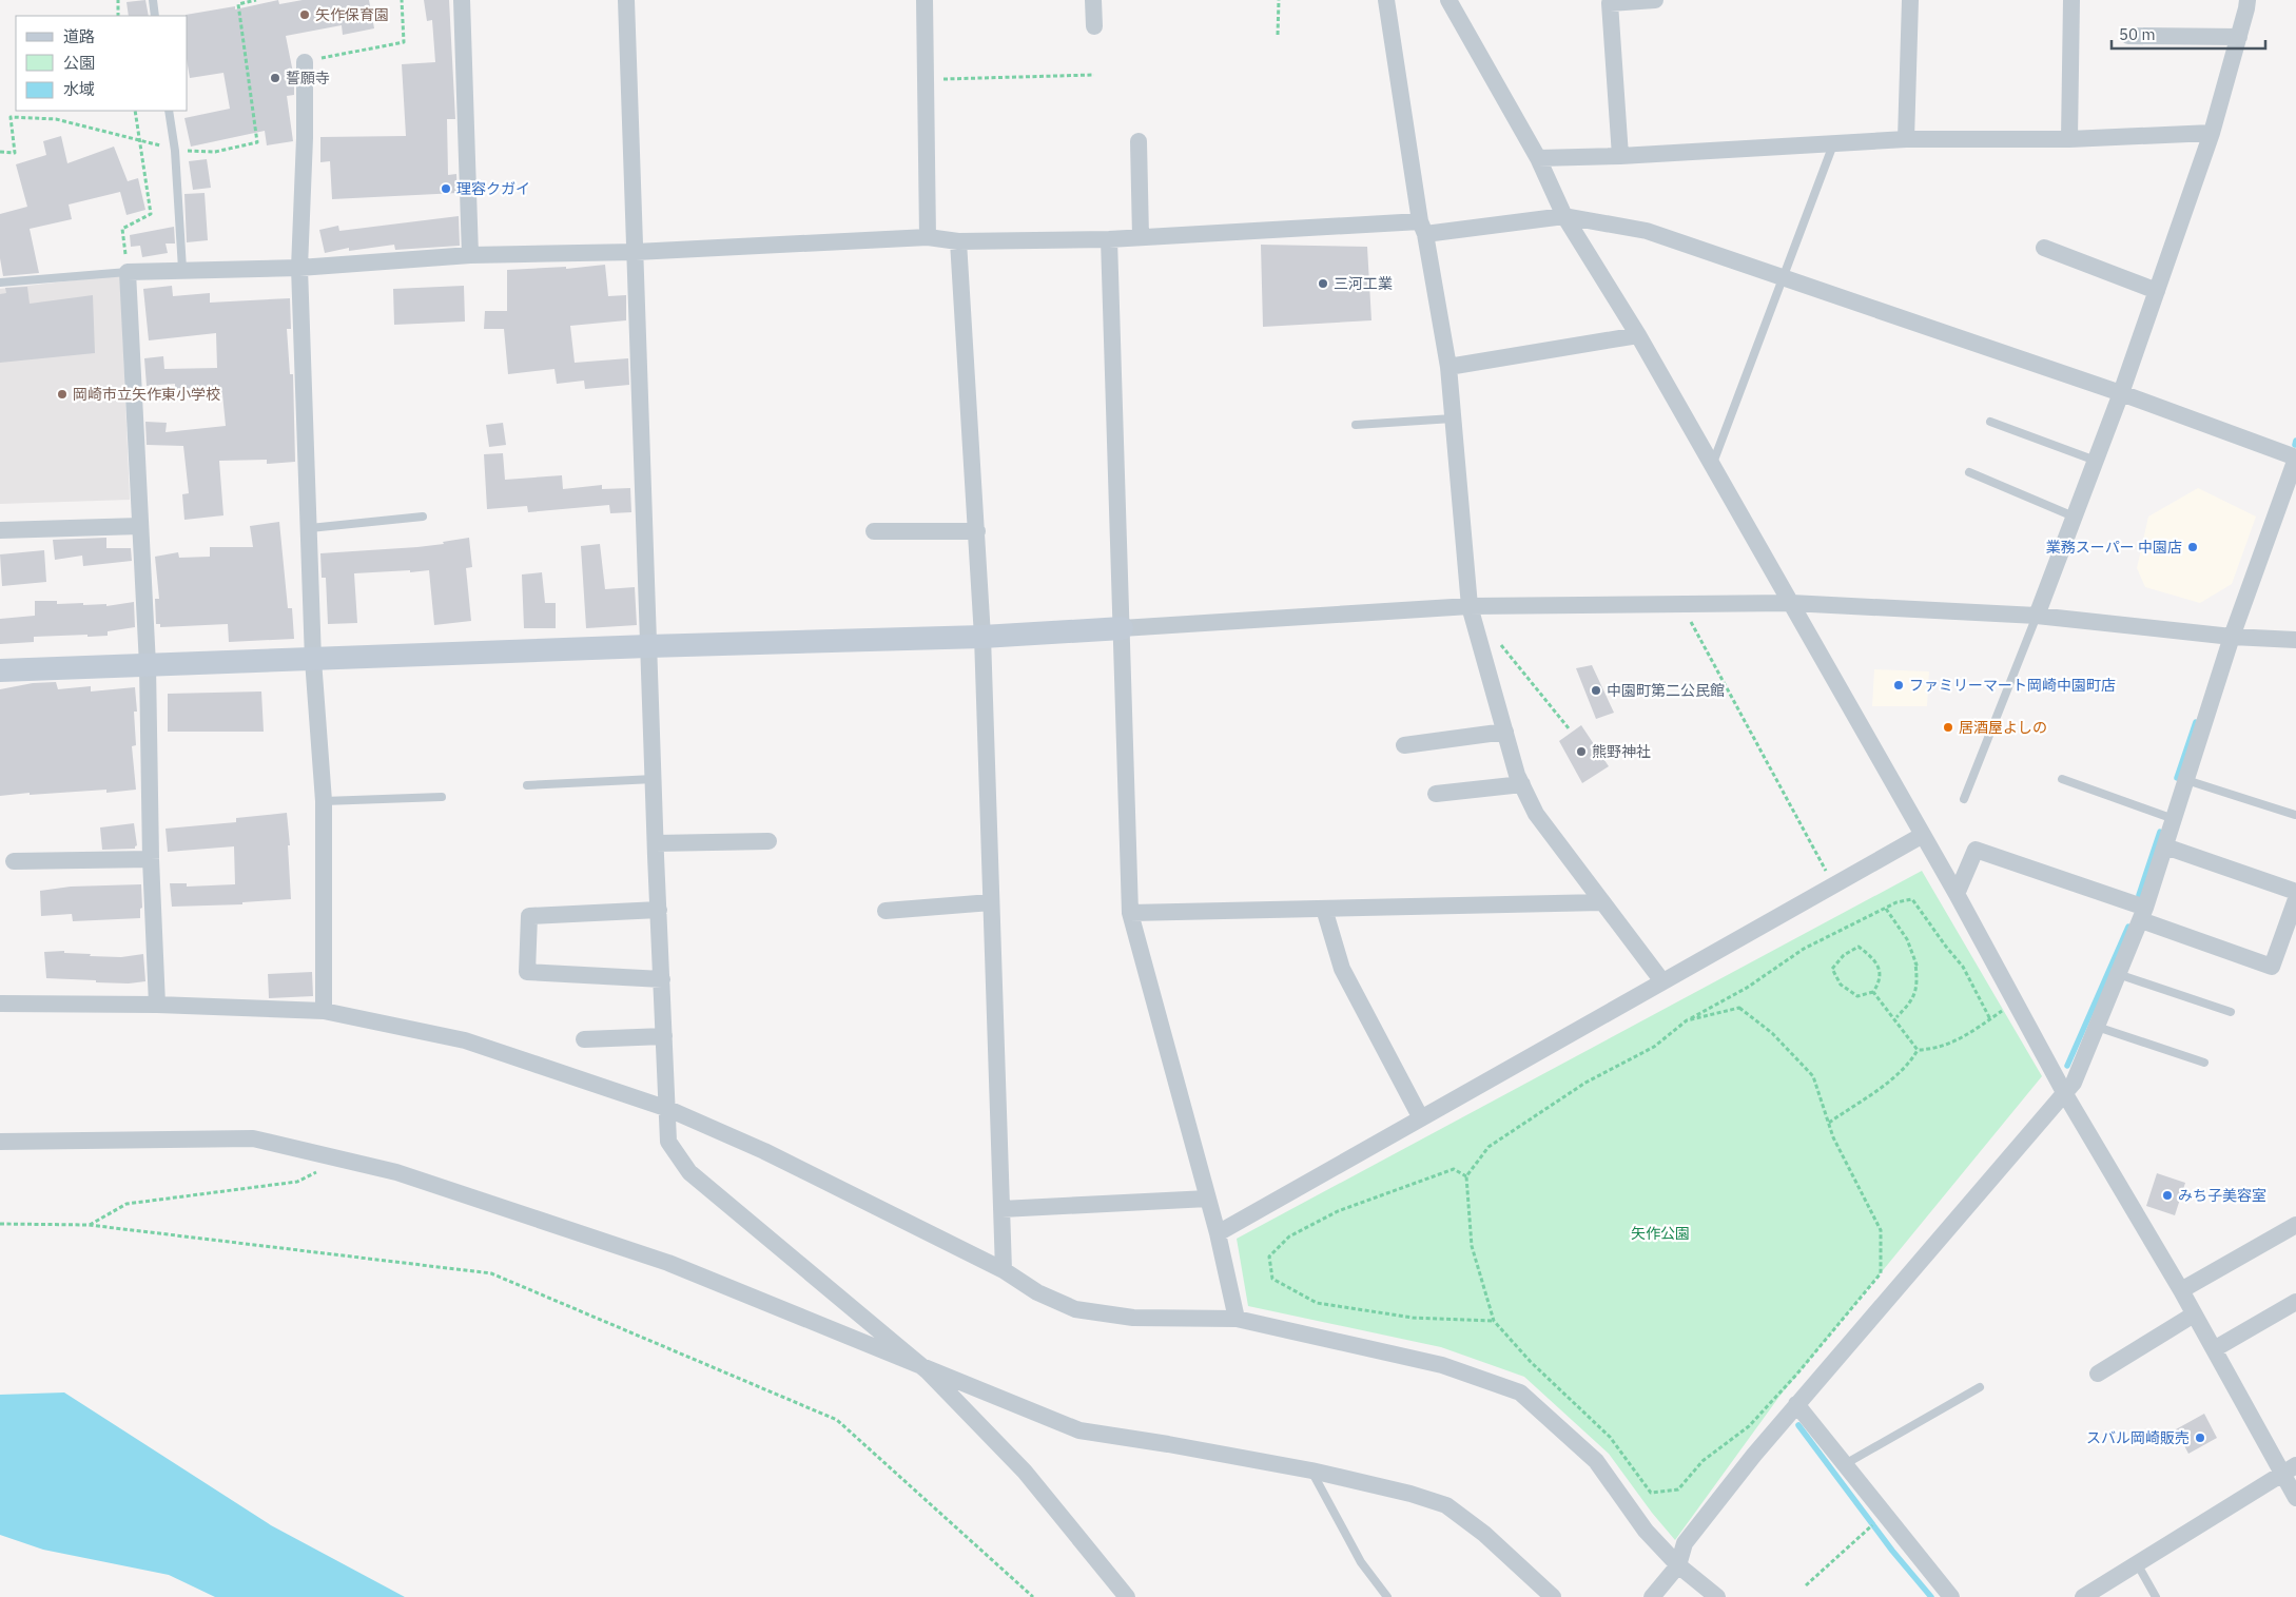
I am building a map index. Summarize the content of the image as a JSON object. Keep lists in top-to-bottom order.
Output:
{
  "parks": ["矢作公園"],
  "places": [
    "矢作保育園",
    "誓願寺",
    "理容クガイ",
    "三河工業",
    "岡崎市立矢作東小学校",
    "業務スーパー 中園店",
    "ファミリーマート岡崎中園町店",
    "中園町第二公民館",
    "居酒屋よしの",
    "熊野神社",
    "みち子美容室",
    "スバル岡崎販売"
  ],
  "legend": ["道路", "公園", "水域"],
  "scale_bar": "50 m"
}
